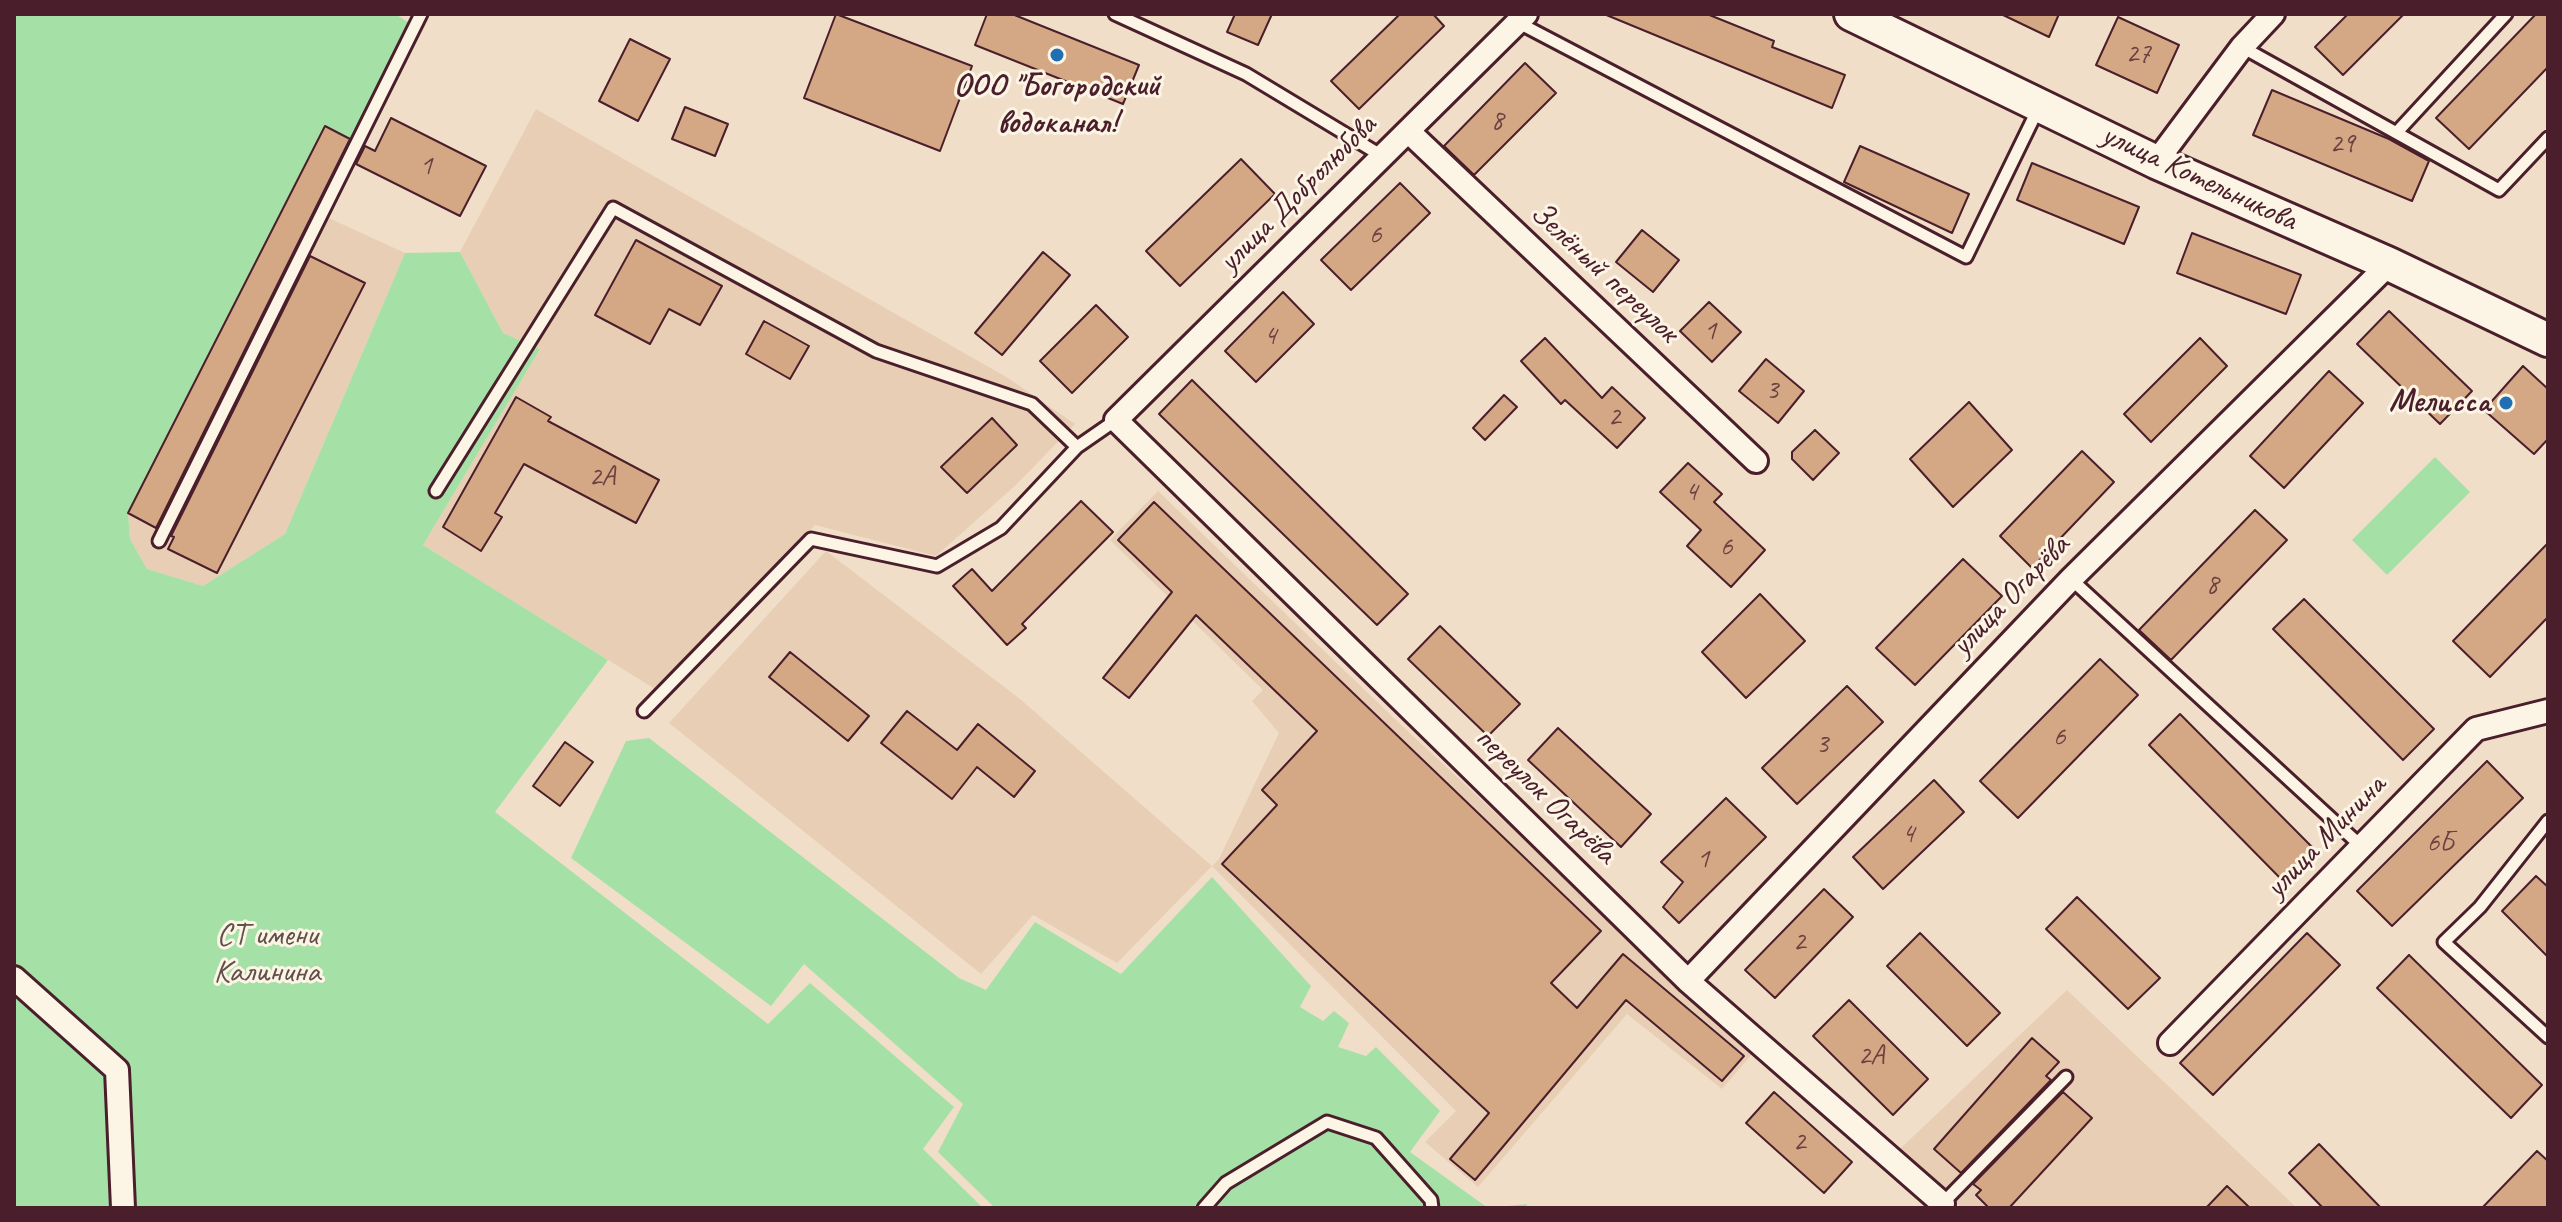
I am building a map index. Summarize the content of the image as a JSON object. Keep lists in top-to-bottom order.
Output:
{
  "streets": {
    "street": [
      "улица Котельникова",
      "улица Добролюбова",
      "Зелёный переулок",
      "улица Огарёва",
      "переулок Огарёва",
      "улица Минина"
    ]
  },
  "crossings": [
    ["улица Котельникова", "улица Огарёва"],
    ["улица Добролюбова", "Зелёный переулок"],
    ["улица Добролюбова", "переулок Огарёва"],
    ["улица Огарёва", "переулок Огарёва"]
  ],
  "parks": ["СТ имени Калинина"],
  "places": ["ООО \"Богородский водоканал!", "Мелисса"],
  "house_numbers": [
    "27",
    "8",
    "29",
    "1",
    "6",
    "1",
    "4",
    "3",
    "2",
    "2А",
    "4",
    "6",
    "8",
    "6",
    "3",
    "4",
    "6Б",
    "1",
    "2",
    "2А",
    "2"
  ]
}
